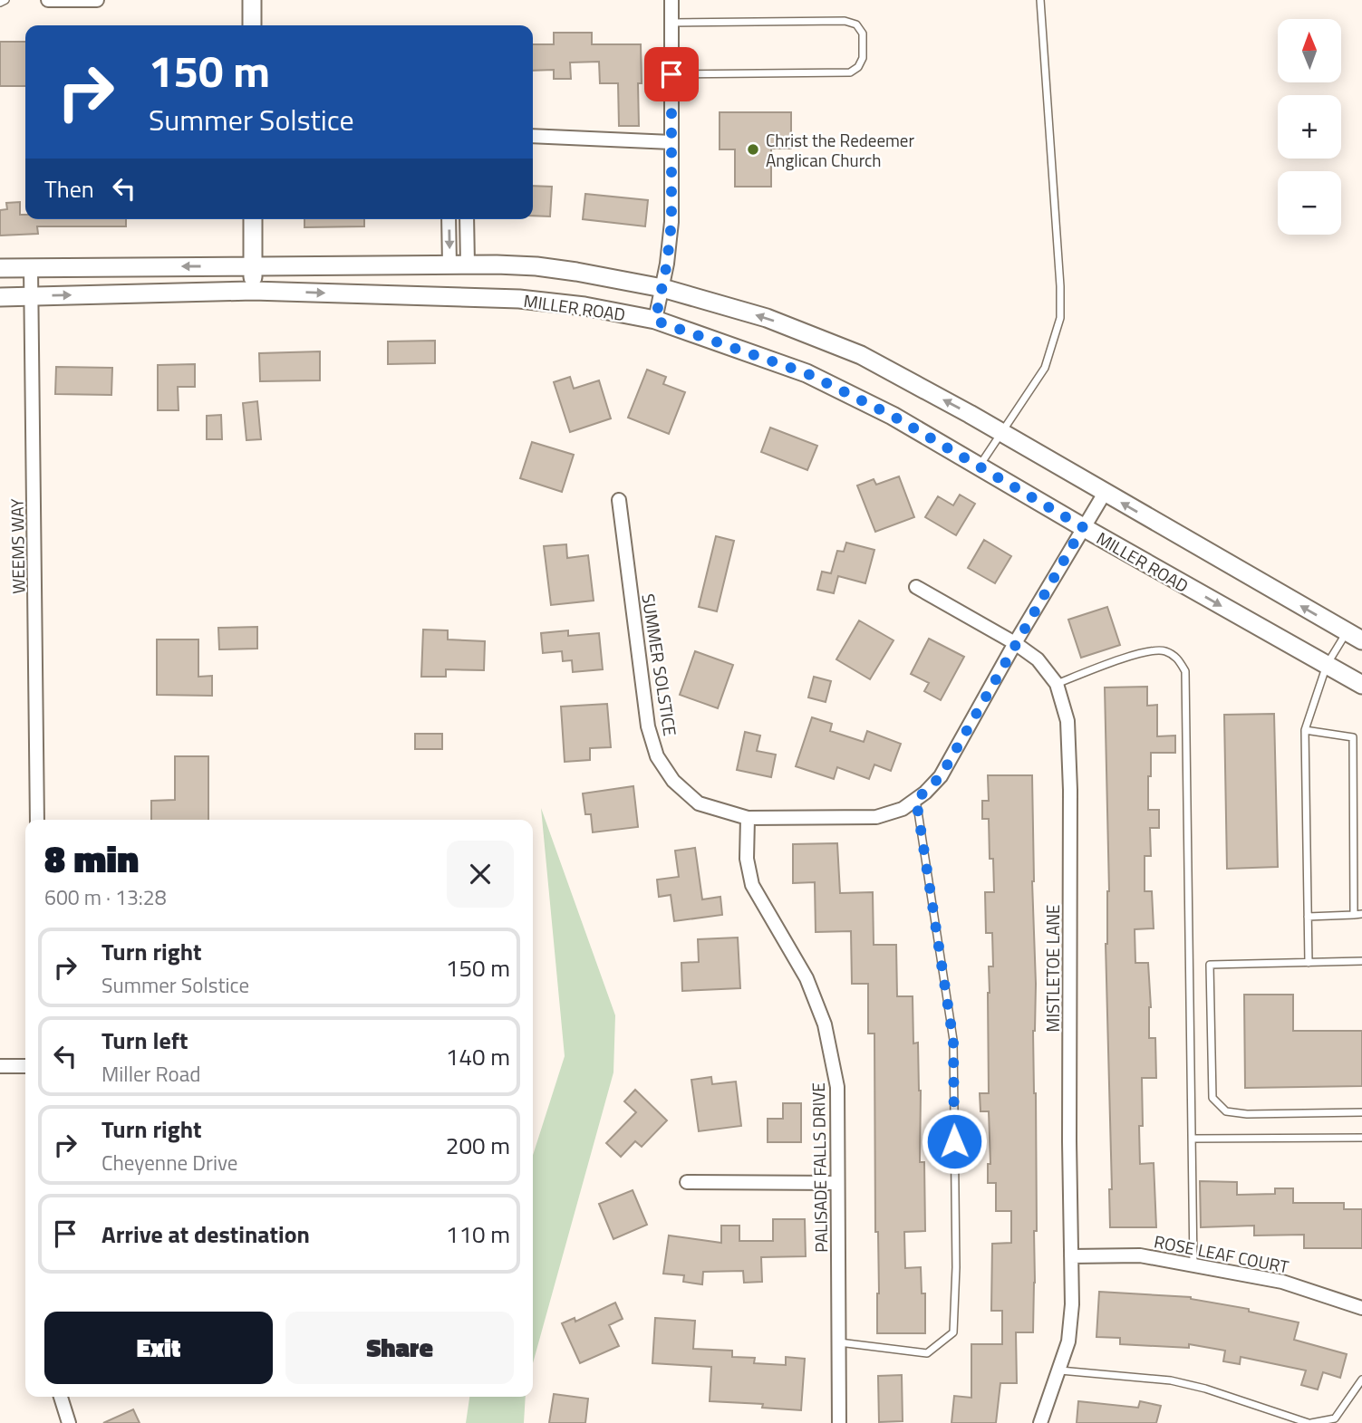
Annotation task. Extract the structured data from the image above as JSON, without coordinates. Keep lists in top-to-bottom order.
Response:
{
  "streets": {
    "main road": ["MILLER ROAD"],
    "street": [
      "WEEMS WAY",
      "SUMMER SOLSTICE",
      "MISTLETOE LANE",
      "PALISADE FALLS DRIVE",
      "ROSE LEAF COURT"
    ]
  },
  "crossings": [
    ["MILLER ROAD", "WEEMS WAY"],
    ["MILLER ROAD", "SUMMER SOLSTICE"],
    ["SUMMER SOLSTICE", "MISTLETOE LANE"],
    ["SUMMER SOLSTICE", "PALISADE FALLS DRIVE"],
    ["MISTLETOE LANE", "ROSE LEAF COURT"]
  ],
  "places": ["Christ the Redeemer Anglican Church"],
  "north": "top",
  "page": {
    "map_buttons": ["+", "−"],
    "turn": ["150 m", "Summer Solstice"],
    "then": "Then",
    "heading": ["8 min", "600 m · 13:28"],
    "list": [
      {
        "name": "Turn right",
        "note": "Summer Solstice",
        "value": "150 m"
      },
      {
        "name": "Turn left",
        "note": "Miller Road",
        "value": "140 m"
      },
      {
        "name": "Turn right",
        "note": "Cheyenne Drive",
        "value": "200 m"
      },
      {
        "name": "Arrive at destination",
        "value": "110 m"
      }
    ],
    "buttons": ["Exit", "Share"]
  }
}
